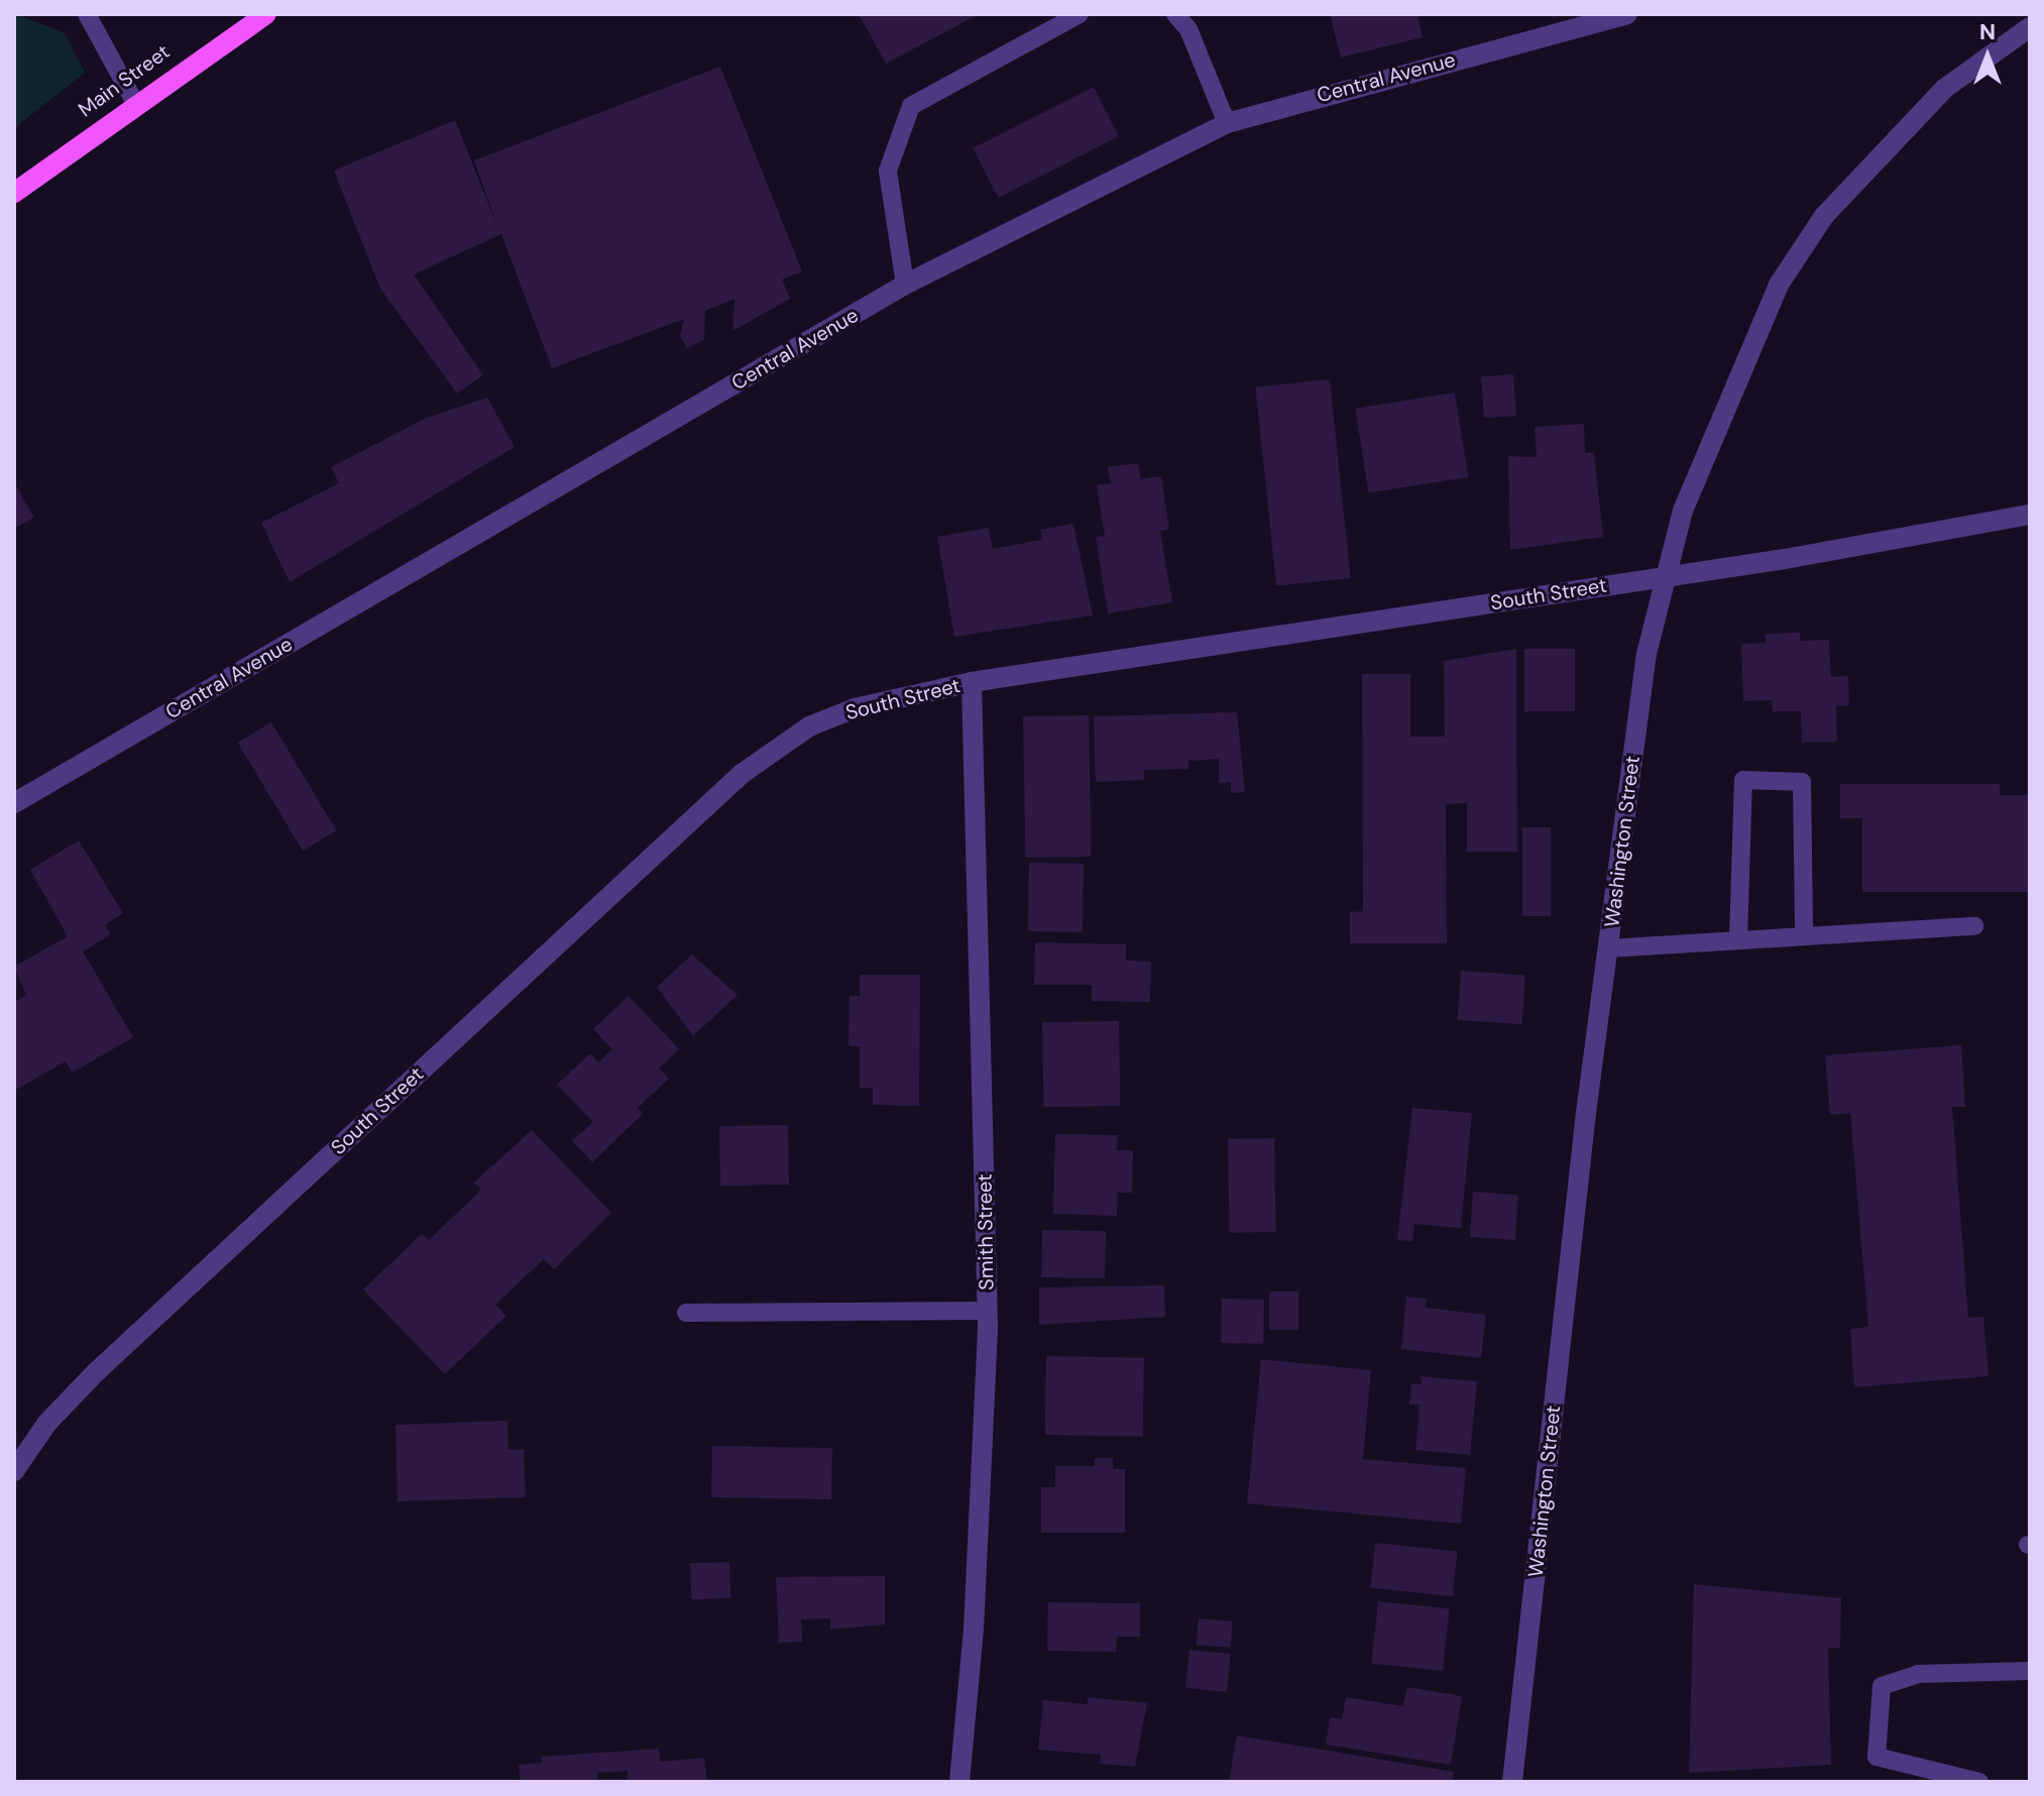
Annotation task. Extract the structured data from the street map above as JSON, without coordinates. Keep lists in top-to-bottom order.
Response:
{
  "streets": {
    "main road": ["Main Street"],
    "street": [
      "Central Avenue",
      "South Street",
      "Washington Street",
      "Smith Street"
    ]
  },
  "crossings": [
    ["South Street", "Washington Street"],
    ["South Street", "Smith Street"]
  ],
  "north": "top"
}
